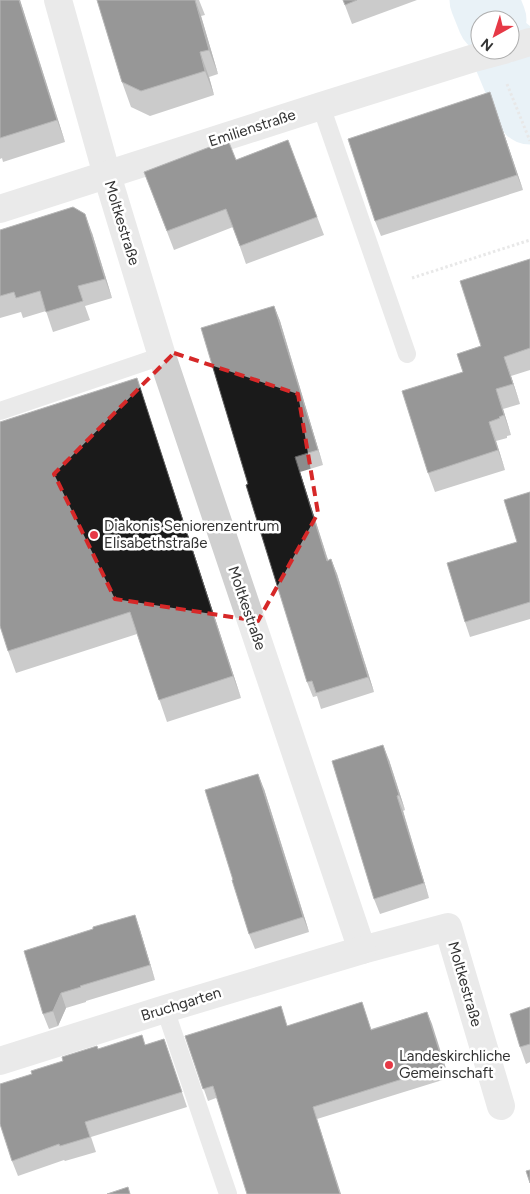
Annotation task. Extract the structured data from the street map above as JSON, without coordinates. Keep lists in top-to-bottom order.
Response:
{
  "streets": {
    "street": ["Emilienstraße", "Moltkestraße", "Bruchgarten"]
  },
  "crossings": [
    ["Emilienstraße", "Moltkestraße"],
    ["Moltkestraße", "Bruchgarten"]
  ],
  "places": ["Diakonis Seniorenzentrum Elisabethstraße", "Landeskirchliche Gemeinschaft"],
  "north": "bottom left"
}
